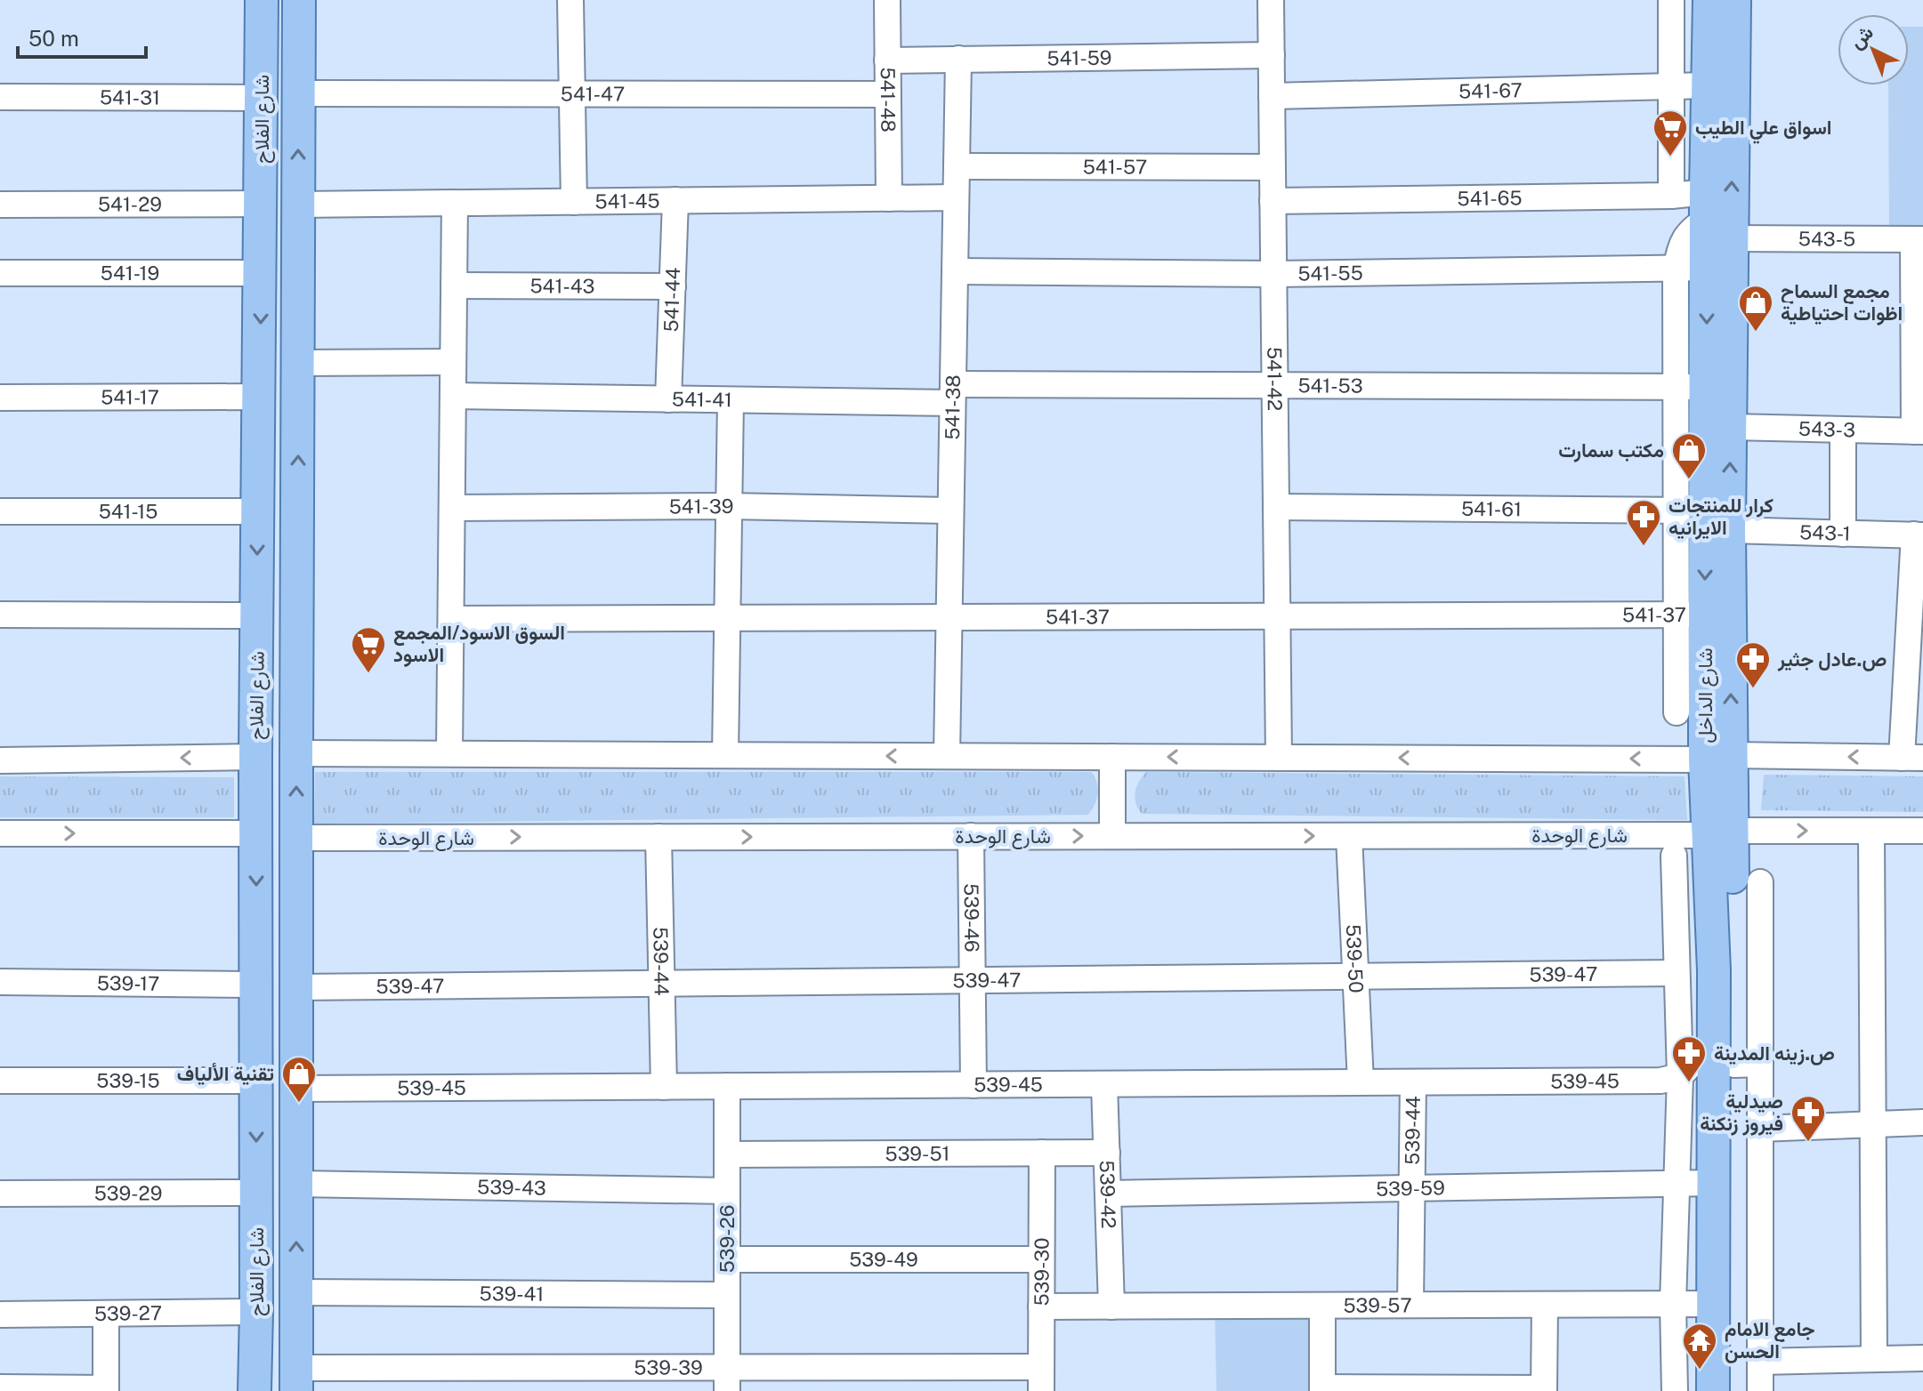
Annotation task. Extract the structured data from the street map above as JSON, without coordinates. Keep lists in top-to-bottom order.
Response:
{
  "streets": {
    "main road": ["شارع الفلاح", "شارع الداخل"],
    "street": [
      "541-59",
      "541-67",
      "541-47",
      "541-31",
      "541-48",
      "541-57",
      "541-65",
      "541-45",
      "541-29",
      "543-5",
      "541-19",
      "541-55",
      "541-43",
      "541-44",
      "541-42",
      "541-53",
      "541-17",
      "541-41",
      "541-38",
      "543-3",
      "541-39",
      "541-61",
      "541-15",
      "543-1",
      "541-37",
      "شارع الوحدة",
      "539-46",
      "539-50",
      "539-44",
      "539-47",
      "539-17",
      "539-15",
      "539-45",
      "539-51",
      "539-43",
      "539-59",
      "539-29",
      "539-42",
      "539-26",
      "539-49",
      "539-30",
      "539-41",
      "539-57",
      "539-27",
      "539-39"
    ]
  },
  "crossings": [
    ["541-59", "541-48"],
    ["541-59", "541-42"],
    ["541-59", "541-38"],
    ["541-67", "541-42"],
    ["541-67", "شارع الداخل"],
    ["541-47", "541-48"],
    ["541-47", "شارع الفلاح"],
    ["541-31", "شارع الفلاح"],
    ["541-48", "541-45"],
    ["شارع الفلاح", "541-45"],
    ["شارع الفلاح", "541-29"],
    ["شارع الفلاح", "541-19"],
    ["شارع الفلاح", "541-17"],
    ["شارع الفلاح", "541-15"],
    ["شارع الفلاح", "شارع الوحدة"],
    ["شارع الفلاح", "539-47"],
    ["شارع الفلاح", "539-17"],
    ["شارع الفلاح", "539-15"],
    ["شارع الفلاح", "539-45"],
    ["شارع الفلاح", "539-43"],
    ["شارع الفلاح", "539-29"],
    ["شارع الفلاح", "539-41"],
    ["شارع الفلاح", "539-27"],
    ["شارع الفلاح", "539-39"],
    ["541-57", "541-42"],
    ["541-57", "541-38"],
    ["541-65", "543-5"],
    ["541-65", "541-42"],
    ["541-65", "شارع الداخل"],
    ["541-45", "541-44"],
    ["541-45", "541-38"],
    ["543-5", "شارع الداخل"],
    ["541-55", "541-42"],
    ["541-55", "541-38"],
    ["541-55", "شارع الداخل"],
    ["541-43", "541-44"],
    ["541-44", "541-41"],
    ["541-42", "541-53"],
    ["541-42", "541-61"],
    ["541-42", "541-37"],
    ["541-53", "541-41"],
    ["541-53", "541-38"],
    ["541-53", "شارع الداخل"],
    ["541-41", "541-38"],
    ["541-38", "541-39"],
    ["541-38", "541-37"],
    ["543-3", "شارع الداخل"],
    ["541-61", "543-1"],
    ["541-61", "شارع الداخل"],
    ["543-1", "شارع الداخل"],
    ["541-37", "شارع الداخل"],
    ["شارع الداخل", "شارع الوحدة"],
    ["شارع الداخل", "539-45"],
    ["شارع الداخل", "539-59"],
    ["شارع الداخل", "539-57"],
    ["شارع الوحدة", "539-46"],
    ["شارع الوحدة", "539-50"],
    ["شارع الوحدة", "539-44"],
    ["539-46", "539-47"],
    ["539-46", "539-45"],
    ["539-50", "539-47"],
    ["539-50", "539-45"],
    ["539-44", "539-47"],
    ["539-44", "539-45"],
    ["539-44", "539-59"],
    ["539-44", "539-57"],
    ["539-45", "539-42"],
    ["539-45", "539-26"],
    ["539-51", "539-42"],
    ["539-51", "539-26"],
    ["539-51", "539-30"],
    ["539-43", "539-26"],
    ["539-59", "539-42"],
    ["539-42", "539-57"],
    ["539-26", "539-49"],
    ["539-26", "539-41"],
    ["539-26", "539-39"],
    ["539-49", "539-30"],
    ["539-30", "539-57"],
    ["539-30", "539-39"]
  ],
  "places": {
    "supermarket": ["اسواق علي الطيب", "السوق الاسود/المجمع الاسود"],
    "shop": ["مجمع السماح اظوات احتياطية", "مكتب سمارت", "تقنية الألياف"],
    "pharmacy": [
      "كرار للمنتجات الايرانيه",
      "ص.عادل جثير",
      "ص.زينه المدينة",
      "صيدلية فيروز زنكنة"
    ],
    "temple": ["جامع الامام الحسن"]
  },
  "scale_bar": "50 m",
  "north": "top left"
}
